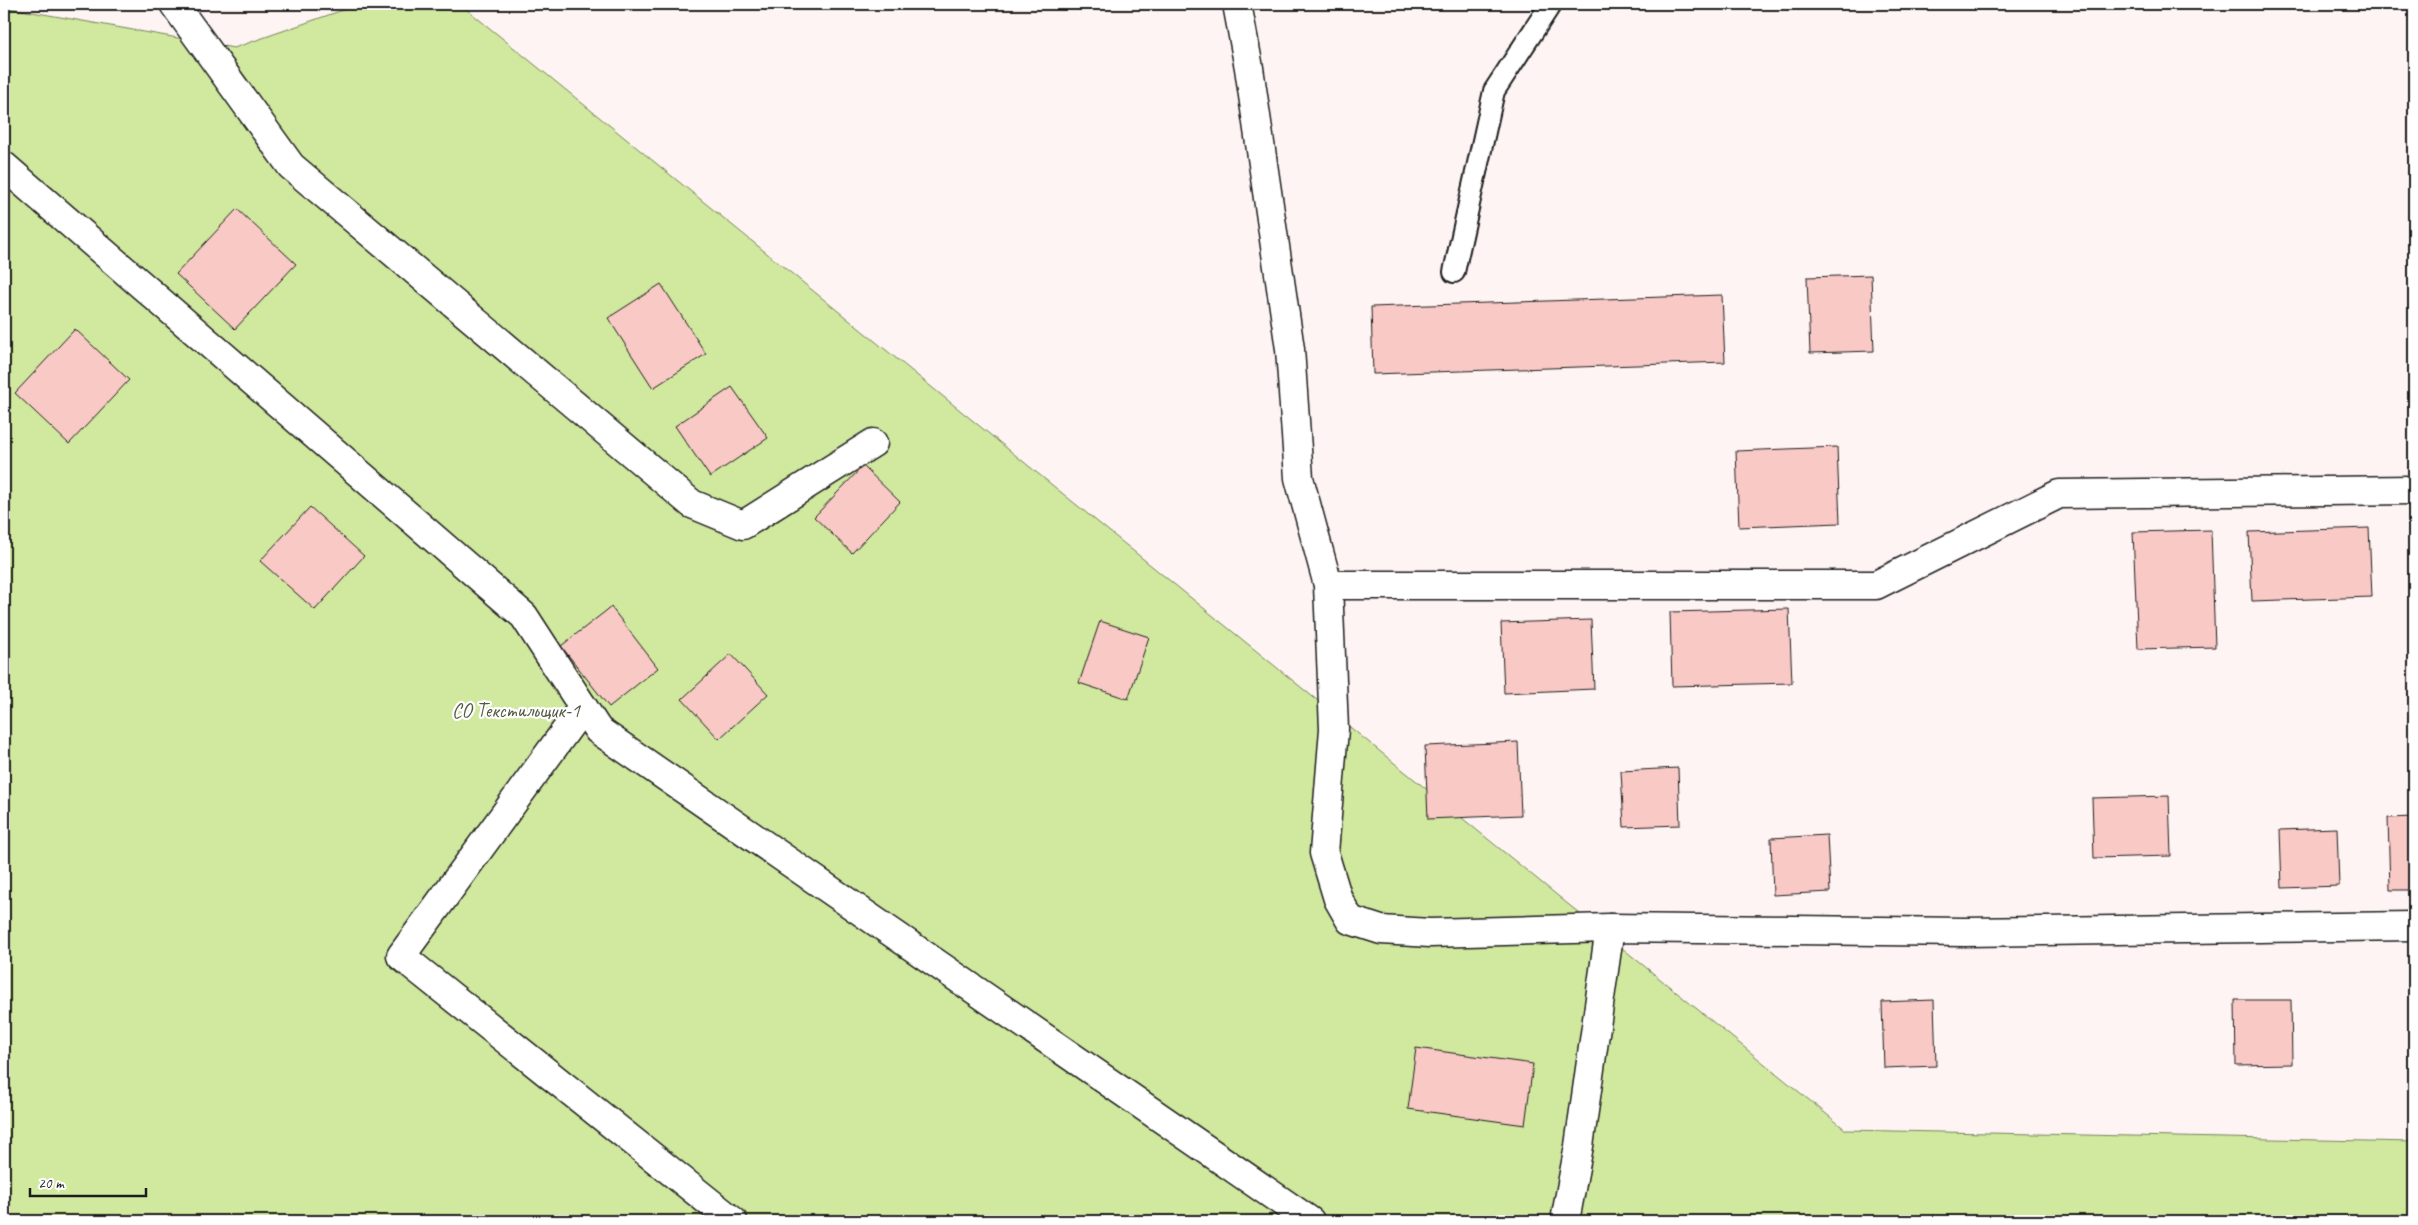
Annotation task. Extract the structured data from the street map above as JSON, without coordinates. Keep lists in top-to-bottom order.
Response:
{
  "parks": ["СО Текстильщик-1"],
  "scale_bar": "20 m"
}
